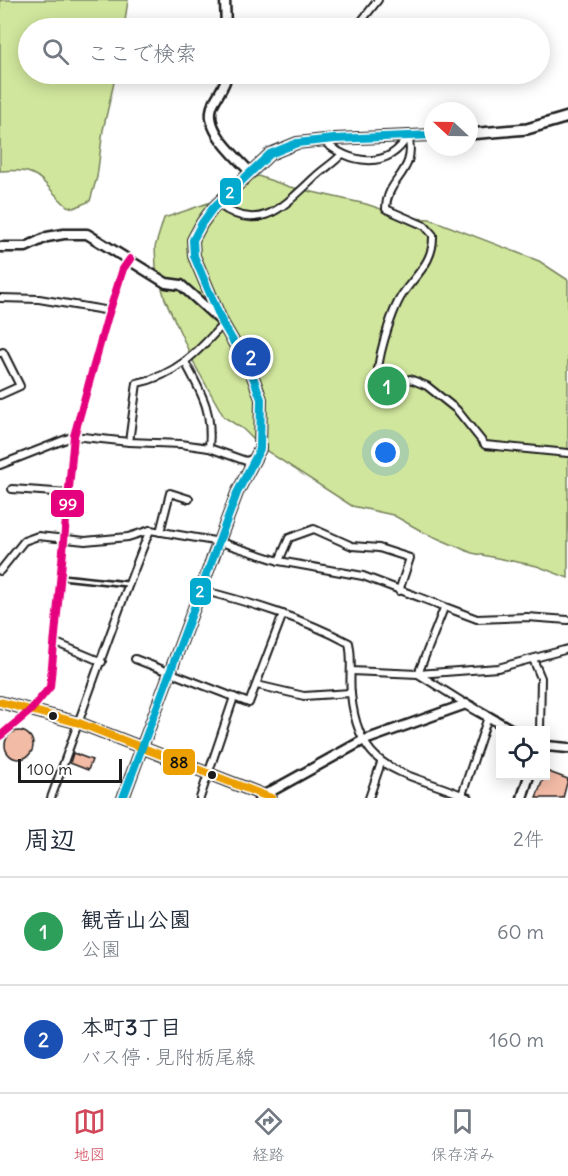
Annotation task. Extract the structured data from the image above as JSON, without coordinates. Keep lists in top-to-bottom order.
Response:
{
  "lines": ["transit line 2", "transit line 99", "transit line 88"],
  "scale_bar": "100 m",
  "north": "left",
  "page": {
    "search": "ここで検索",
    "pins": ["2", "1"],
    "scale": "100 m",
    "heading": ["周辺", "2件"],
    "list": [
      {
        "mark": "1",
        "name": "観音山公園",
        "note": "公園",
        "value": "60 m"
      },
      {
        "mark": "2",
        "name": "本町3丁目",
        "note": "バス停 · 見附栃尾線",
        "value": "160 m"
      }
    ],
    "nav": ["地図", "経路", "保存済み"]
  }
}
